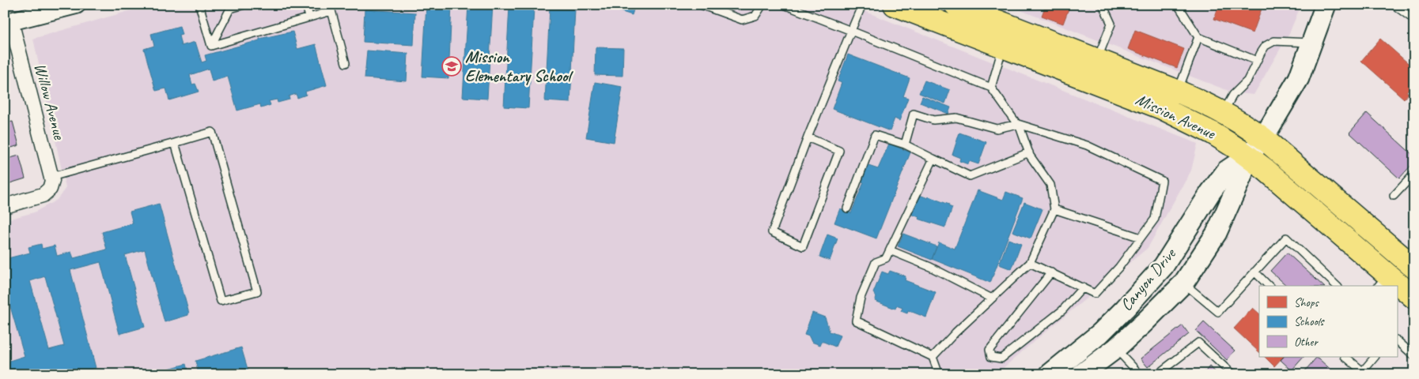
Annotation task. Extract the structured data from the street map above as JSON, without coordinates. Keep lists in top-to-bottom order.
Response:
{
  "streets": {
    "main road": ["Mission Avenue", "Canyon Drive"],
    "street": ["Willow Avenue"]
  },
  "crossings": [
    ["Mission Avenue", "Canyon Drive"]
  ],
  "places": {
    "school or university": ["Mission Elementary School"]
  },
  "legend": ["Shops", "Schools", "Other"]
}
